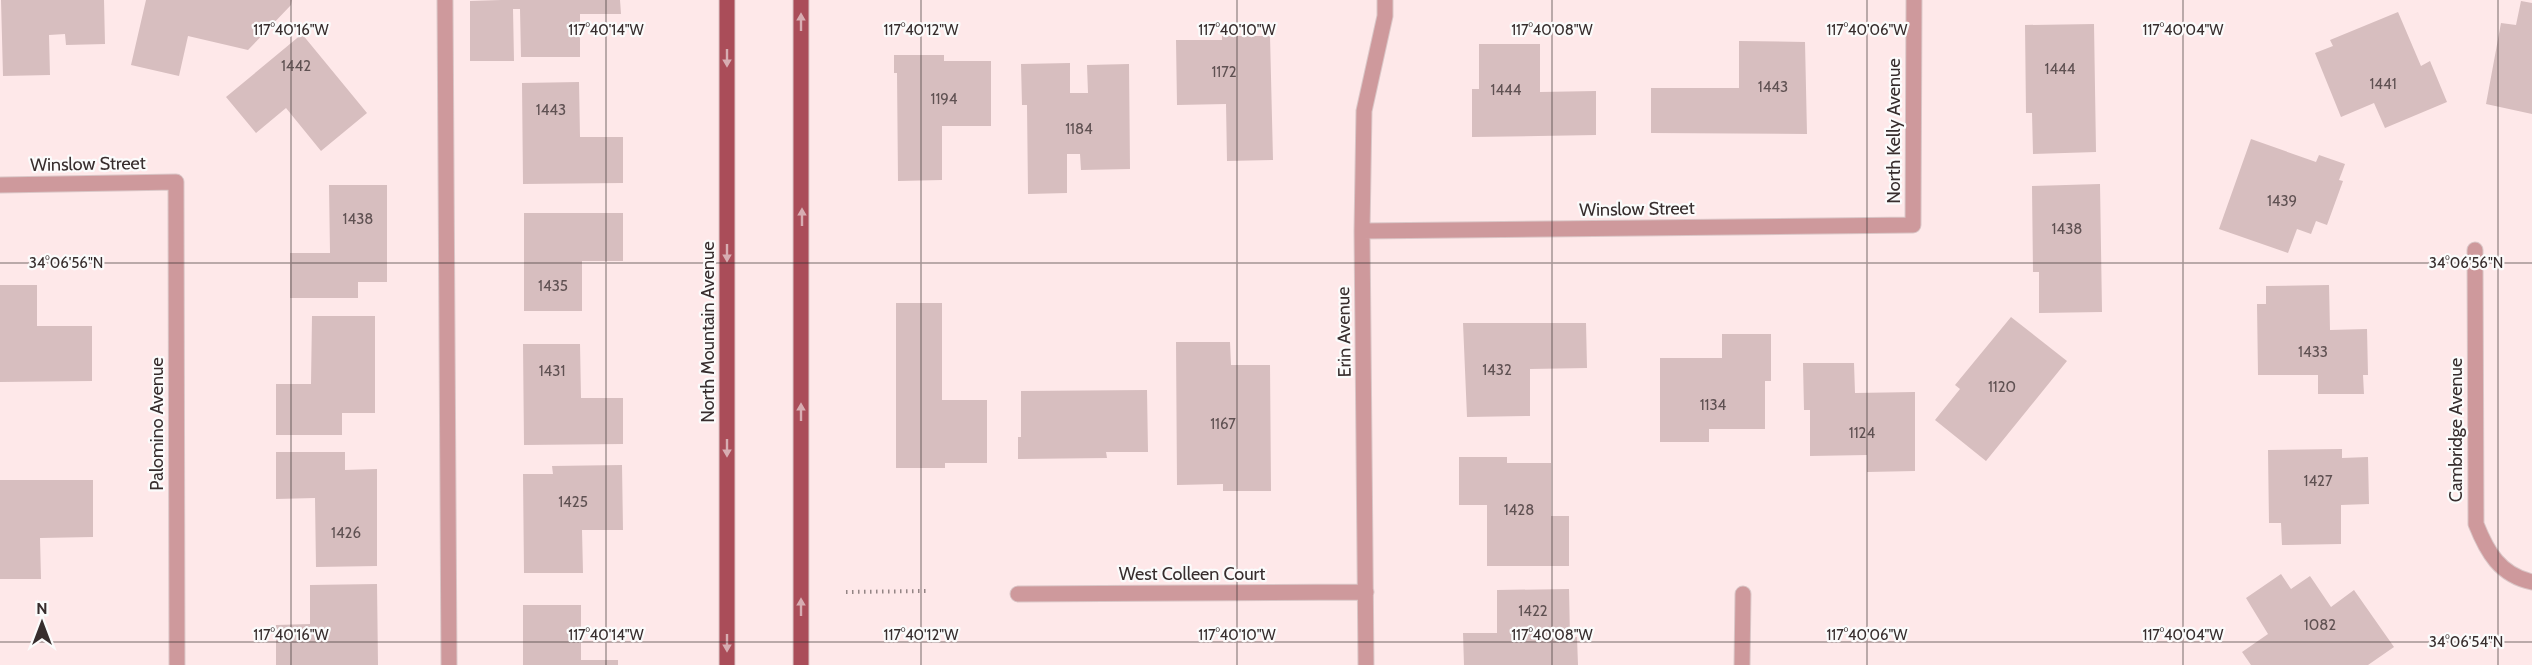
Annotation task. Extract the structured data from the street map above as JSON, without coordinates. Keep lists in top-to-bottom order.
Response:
{
  "streets": {
    "main road": ["North Mountain Avenue"],
    "street": [
      "North Kelly Avenue",
      "Winslow Street",
      "Erin Avenue",
      "Palomino Avenue",
      "Cambridge Avenue",
      "West Colleen Court"
    ]
  },
  "crossings": [
    ["North Kelly Avenue", "Winslow Street"],
    ["Winslow Street", "Erin Avenue"],
    ["Winslow Street", "Palomino Avenue"],
    ["Erin Avenue", "West Colleen Court"]
  ],
  "house_numbers": [
    "1442",
    "1444",
    "1172",
    "1441",
    "1443",
    "1444",
    "1194",
    "1443",
    "1184",
    "1439",
    "1438",
    "1438",
    "1435",
    "1433",
    "1432",
    "1431",
    "1120",
    "1134",
    "1167",
    "1124",
    "1427",
    "1425",
    "1428",
    "1426",
    "1422",
    "1082"
  ],
  "north": "top",
  "coordinates": [
    "117°40'16\"W",
    "117°40'14\"W",
    "117°40'12\"W",
    "117°40'10\"W",
    "117°40'08\"W",
    "117°40'06\"W",
    "117°40'04\"W",
    "34°06'56\"N",
    "34°06'54\"N"
  ]
}
